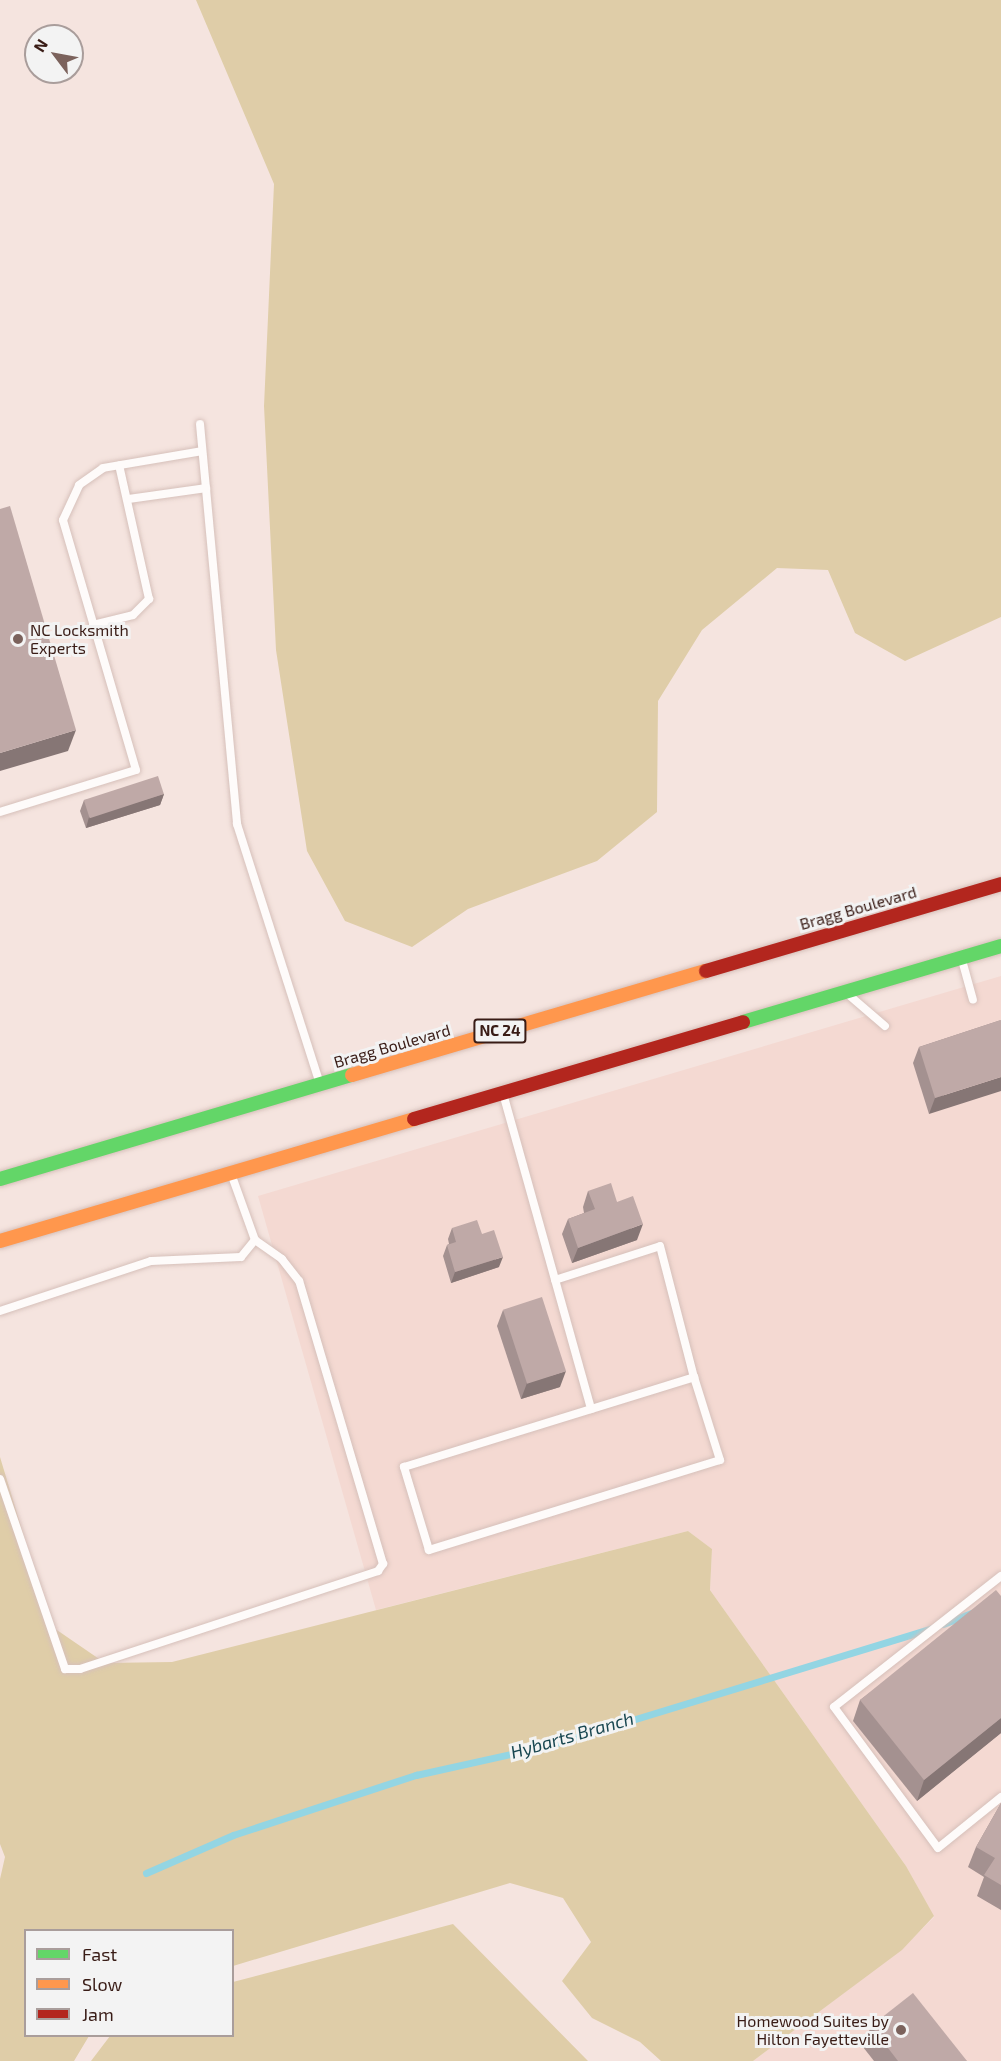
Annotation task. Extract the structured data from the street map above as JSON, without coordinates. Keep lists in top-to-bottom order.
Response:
{
  "streets": {
    "main road": ["Bragg Boulevard", "NC 24"]
  },
  "water": ["Hybarts Branch"],
  "places": ["NC Locksmith Experts", "Homewood Suites by Hilton Fayetteville"],
  "legend": ["Fast", "Slow", "Jam"],
  "north": "top left"
}
